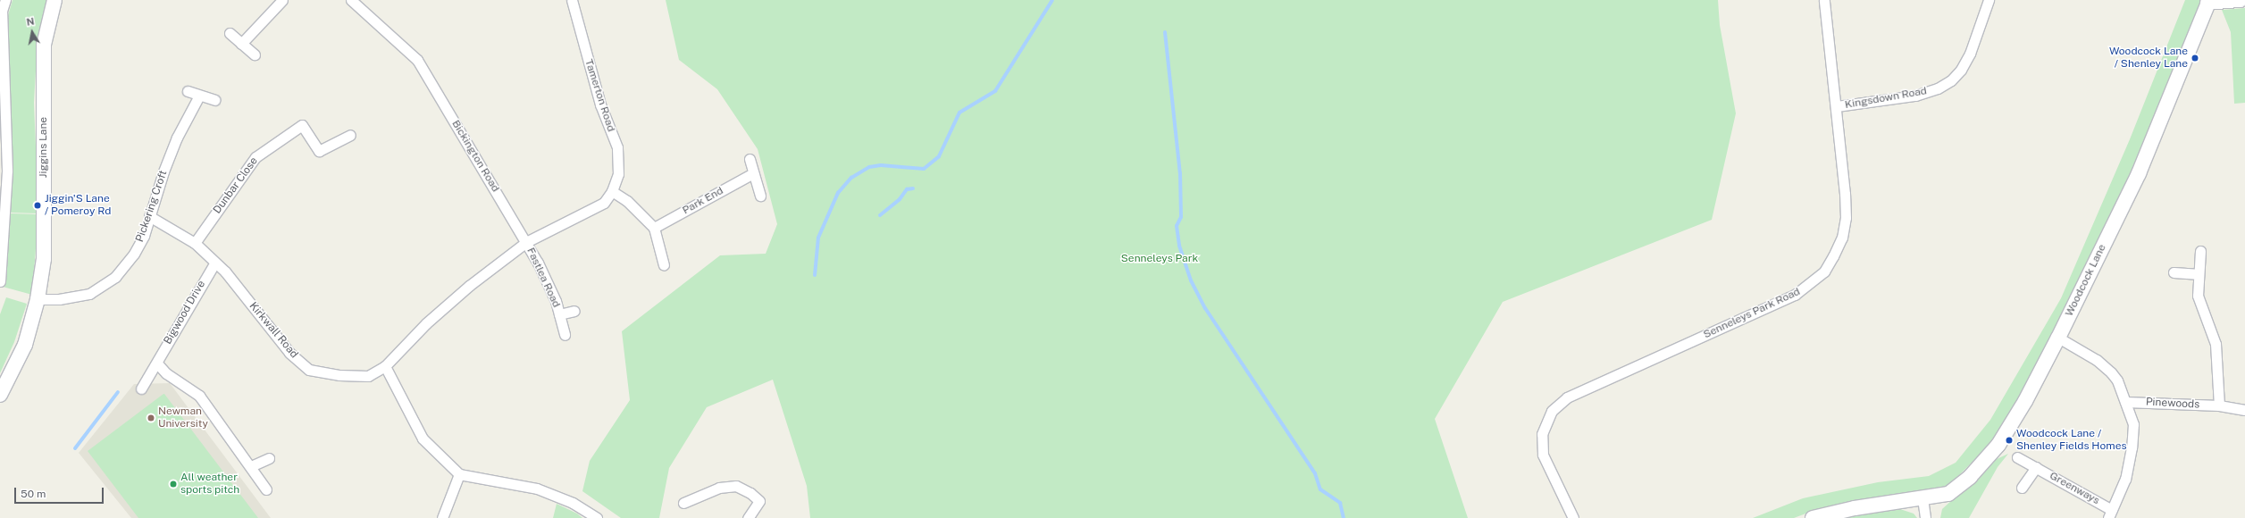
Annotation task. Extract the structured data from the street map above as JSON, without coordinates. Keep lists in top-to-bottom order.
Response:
{
  "streets": {
    "street": [
      "Tamerton Road",
      "Kingsdown Road",
      "Jiggins Lane",
      "Bickington Road",
      "Dunbar Close",
      "Park End",
      "Pickering Croft",
      "Fastlea Road",
      "Woodcock Lane",
      "Bigwood Drive",
      "Senneleys Park Road",
      "Kirkwall Road",
      "Pinewoods",
      "Greenways"
    ]
  },
  "crossings": [
    ["Kingsdown Road", "Senneleys Park Road"],
    ["Jiggins Lane", "Pickering Croft"],
    ["Bickington Road", "Fastlea Road"],
    ["Bickington Road", "Kirkwall Road"],
    ["Dunbar Close", "Kirkwall Road"],
    ["Pickering Croft", "Kirkwall Road"],
    ["Fastlea Road", "Kirkwall Road"],
    ["Bigwood Drive", "Kirkwall Road"]
  ],
  "parks": ["Senneleys Park"],
  "places": [
    "Woodcock Lane / Shenley Lane",
    "Jiggin'S Lane / Pomeroy Rd",
    "Newman University",
    "Woodcock Lane / Shenley Fields Homes",
    "All weather sports pitch"
  ],
  "scale_bar": "50 m",
  "north": "top"
}
